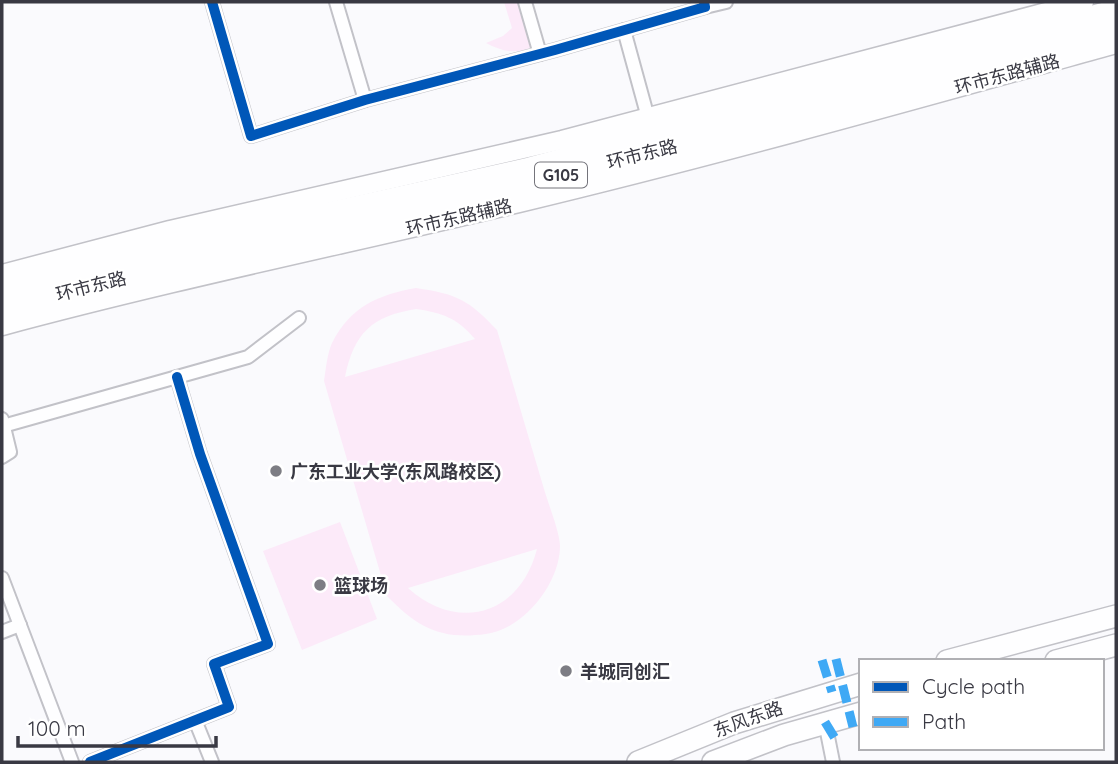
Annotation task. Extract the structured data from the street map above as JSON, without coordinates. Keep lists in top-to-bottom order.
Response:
{
  "streets": {
    "highway": ["环市东路", "G105", "东风东路"],
    "main road": ["环市东路辅路"]
  },
  "places": ["广东工业大学(东风路校区)", "篮球场", "羊城同创汇"],
  "legend": ["Cycle path", "Path"],
  "scale_bar": "100 m"
}
